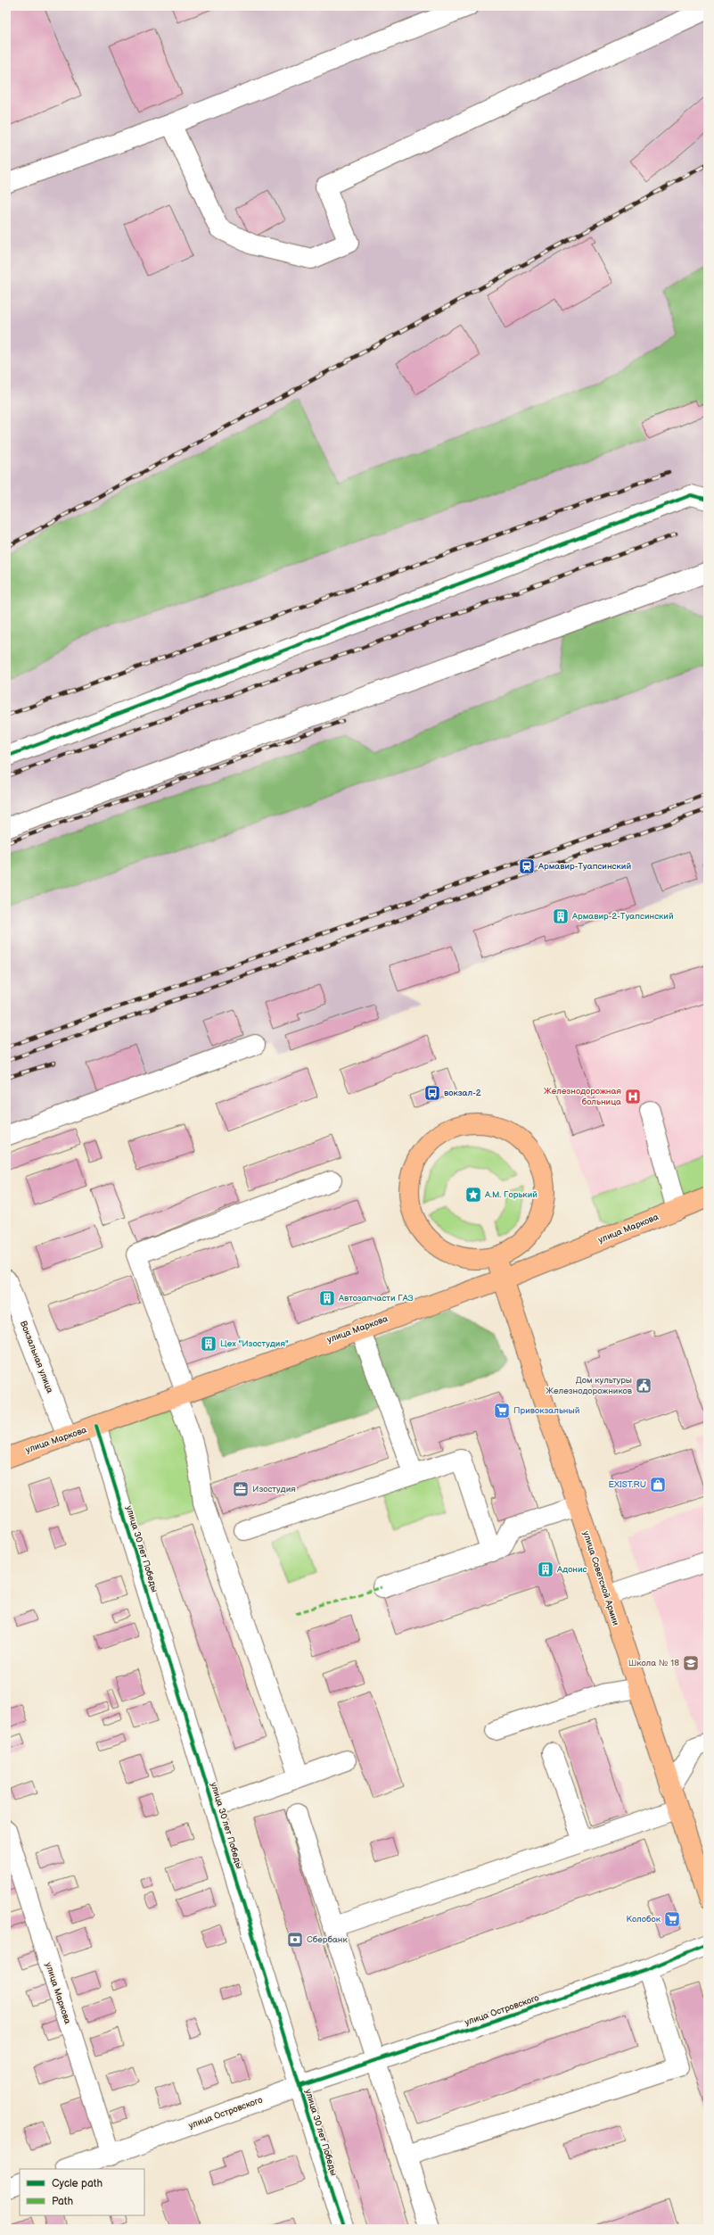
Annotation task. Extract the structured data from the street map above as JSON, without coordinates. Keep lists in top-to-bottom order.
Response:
{
  "streets": {
    "main road": ["улица Маркова", "улица Советской Армии"],
    "street": ["Вокзальная улица", "улица 30 лет Победы", "улица Островского"]
  },
  "crossings": [
    ["улица Маркова", "Вокзальная улица"],
    ["улица Маркова", "улица 30 лет Победы"],
    ["улица Маркова", "улица Советской Армии"],
    ["улица Маркова", "улица Островского"],
    ["улица 30 лет Победы", "улица Островского"]
  ],
  "places": {
    "station": ["Армавир-Туапсинский"],
    "building": [
      "Армавир-2-Туапсинский",
      "Автозапчасти ГАЗ",
      "Цех \"Изостудия\"",
      "Адонис"
    ],
    "bus stop": ["вокзал-2"],
    "hospital": ["Железнодорожная больница"],
    "place": ["А.М. Горький"],
    "public building": ["Дом культуры Железнодорожников"],
    "supermarket": ["Привокзальный", "Колобок"],
    "shop": ["EXIST.RU"],
    "office": ["Изостудия"],
    "school or university": ["Школа № 18"],
    "bank": ["Сбербанк"]
  },
  "legend": ["Cycle path", "Path"]
}
